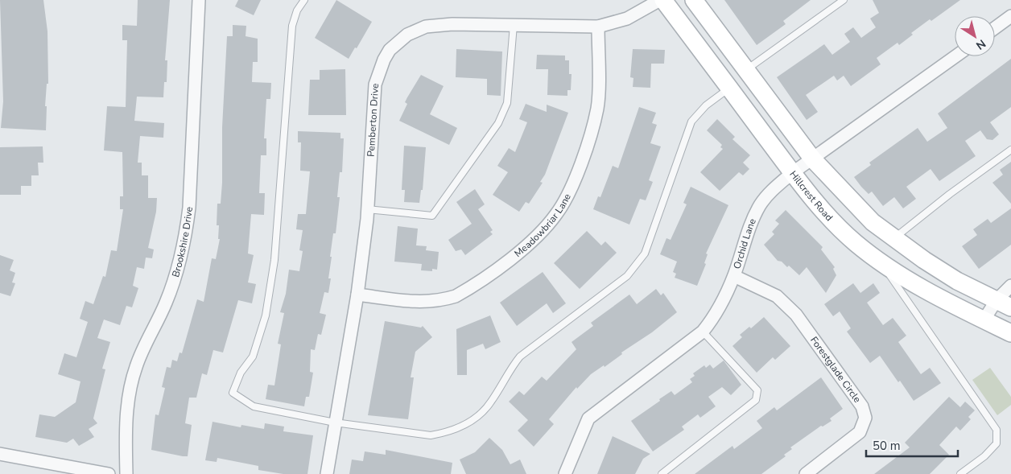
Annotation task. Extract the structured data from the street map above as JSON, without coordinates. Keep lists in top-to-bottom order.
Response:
{
  "streets": {
    "main road": ["Hillcrest Road"],
    "street": [
      "Pemberton Drive",
      "Meadowbriar Lane",
      "Brookshire Drive",
      "Orchid Lane",
      "Forestglade Circle"
    ]
  },
  "crossings": [
    ["Pemberton Drive", "Meadowbriar Lane"],
    ["Hillcrest Road", "Orchid Lane"],
    ["Orchid Lane", "Forestglade Circle"]
  ],
  "scale_bar": "50 m",
  "north": "bottom right"
}
